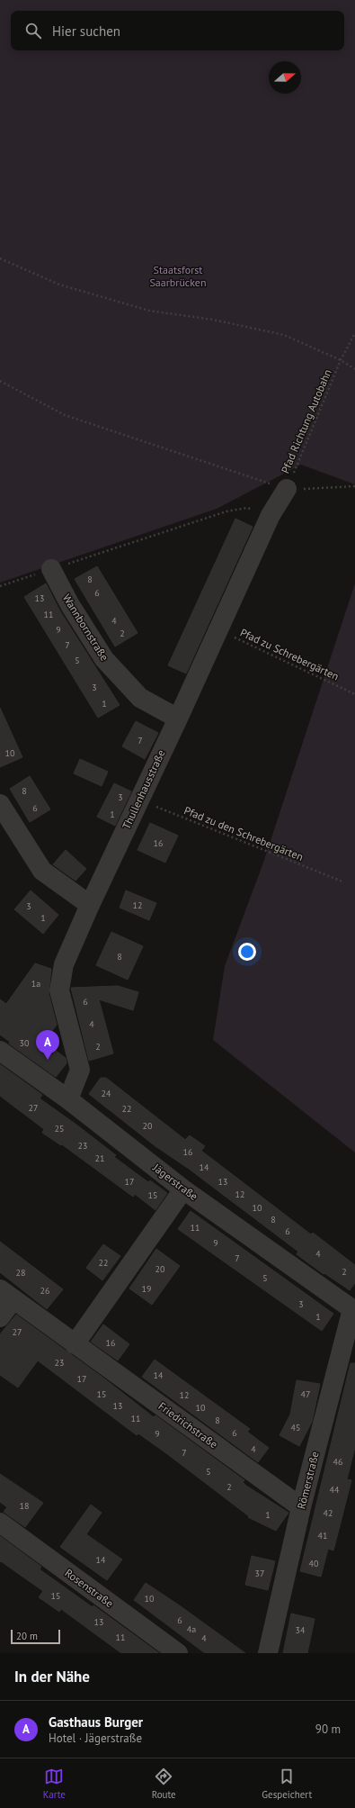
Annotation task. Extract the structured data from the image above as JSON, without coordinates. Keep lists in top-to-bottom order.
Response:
{
  "streets": {
    "street": [
      "Wannbornstraße",
      "Thullenhausstraße",
      "Jägerstraße",
      "Friedrichstraße",
      "Römerstraße",
      "Rosenstraße"
    ],
    "path": ["Pfad Richtung Autobahn", "Pfad zu Schrebergärten", "Pfad zu den Schrebergärten"]
  },
  "crossings": [
    ["Pfad Richtung Autobahn", "Thullenhausstraße"],
    ["Wannbornstraße", "Thullenhausstraße"],
    ["Pfad zu Schrebergärten", "Thullenhausstraße"],
    ["Thullenhausstraße", "Pfad zu den Schrebergärten"],
    ["Thullenhausstraße", "Jägerstraße"],
    ["Jägerstraße", "Römerstraße"],
    ["Friedrichstraße", "Römerstraße"]
  ],
  "parks": ["Staatsforst Saarbrücken"],
  "house_numbers": [
    "8",
    "6",
    "13",
    "11",
    "4",
    "9",
    "2",
    "7",
    "5",
    "3",
    "1",
    "7",
    "10",
    "8",
    "3",
    "6",
    "1",
    "16",
    "12",
    "3",
    "1",
    "8",
    "1a",
    "6",
    "4",
    "30",
    "2",
    "24",
    "27",
    "22",
    "20",
    "25",
    "23",
    "16",
    "21",
    "14",
    "17",
    "13",
    "12",
    "15",
    "10",
    "8",
    "11",
    "6",
    "9",
    "4",
    "7",
    "22",
    "20",
    "2",
    "28",
    "5",
    "19",
    "26",
    "3",
    "1",
    "27",
    "16",
    "23",
    "14",
    "17",
    "15",
    "47",
    "12",
    "13",
    "10",
    "11",
    "8",
    "45",
    "6",
    "9",
    "4",
    "7",
    "46",
    "5",
    "2",
    "44",
    "18",
    "42",
    "1",
    "41",
    "14",
    "40",
    "37",
    "15",
    "10",
    "6",
    "13",
    "4a",
    "34",
    "11",
    "4"
  ],
  "scale_bar": "20 m",
  "north": "right",
  "page": {
    "search": "Hier suchen",
    "pins": "A",
    "scale": "20 m",
    "heading": "In der Nähe",
    "list": [
      {
        "mark": "A",
        "name": "Gasthaus Burger",
        "note": "Hotel · Jägerstraße",
        "value": "90 m"
      }
    ],
    "nav": ["Karte", "Route", "Gespeichert"]
  }
}
